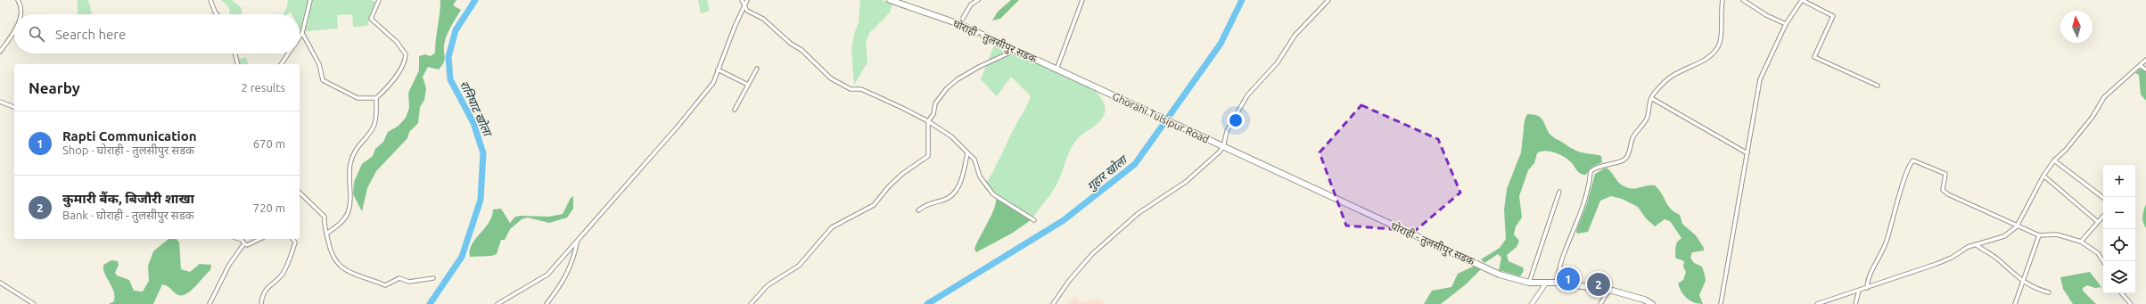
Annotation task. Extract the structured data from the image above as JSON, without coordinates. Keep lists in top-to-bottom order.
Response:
{
  "streets": {
    "main road": ["घोराही - तुलसीपुर सडक", "Ghorahi Tulsipur Road"]
  },
  "crossings": [
    ["घोराही - तुलसीपुर सडक", "Ghorahi Tulsipur Road"]
  ],
  "water": ["रानिघाट खोला", "गुहार खोला"],
  "north": "top",
  "page": {
    "search": "Search here",
    "heading": ["Nearby", "2 results"],
    "list": [
      {
        "mark": "1",
        "name": "Rapti Communication",
        "note": "Shop · घोराही - तुलसीपुर सडक",
        "value": "670 m"
      },
      {
        "mark": "2",
        "name": "कुमारी बैंक, बिजौरी शाखा",
        "note": "Bank · घोराही - तुलसीपुर सडक",
        "value": "720 m"
      }
    ],
    "map_buttons": ["+", "−"],
    "pins": ["1", "2"]
  }
}
